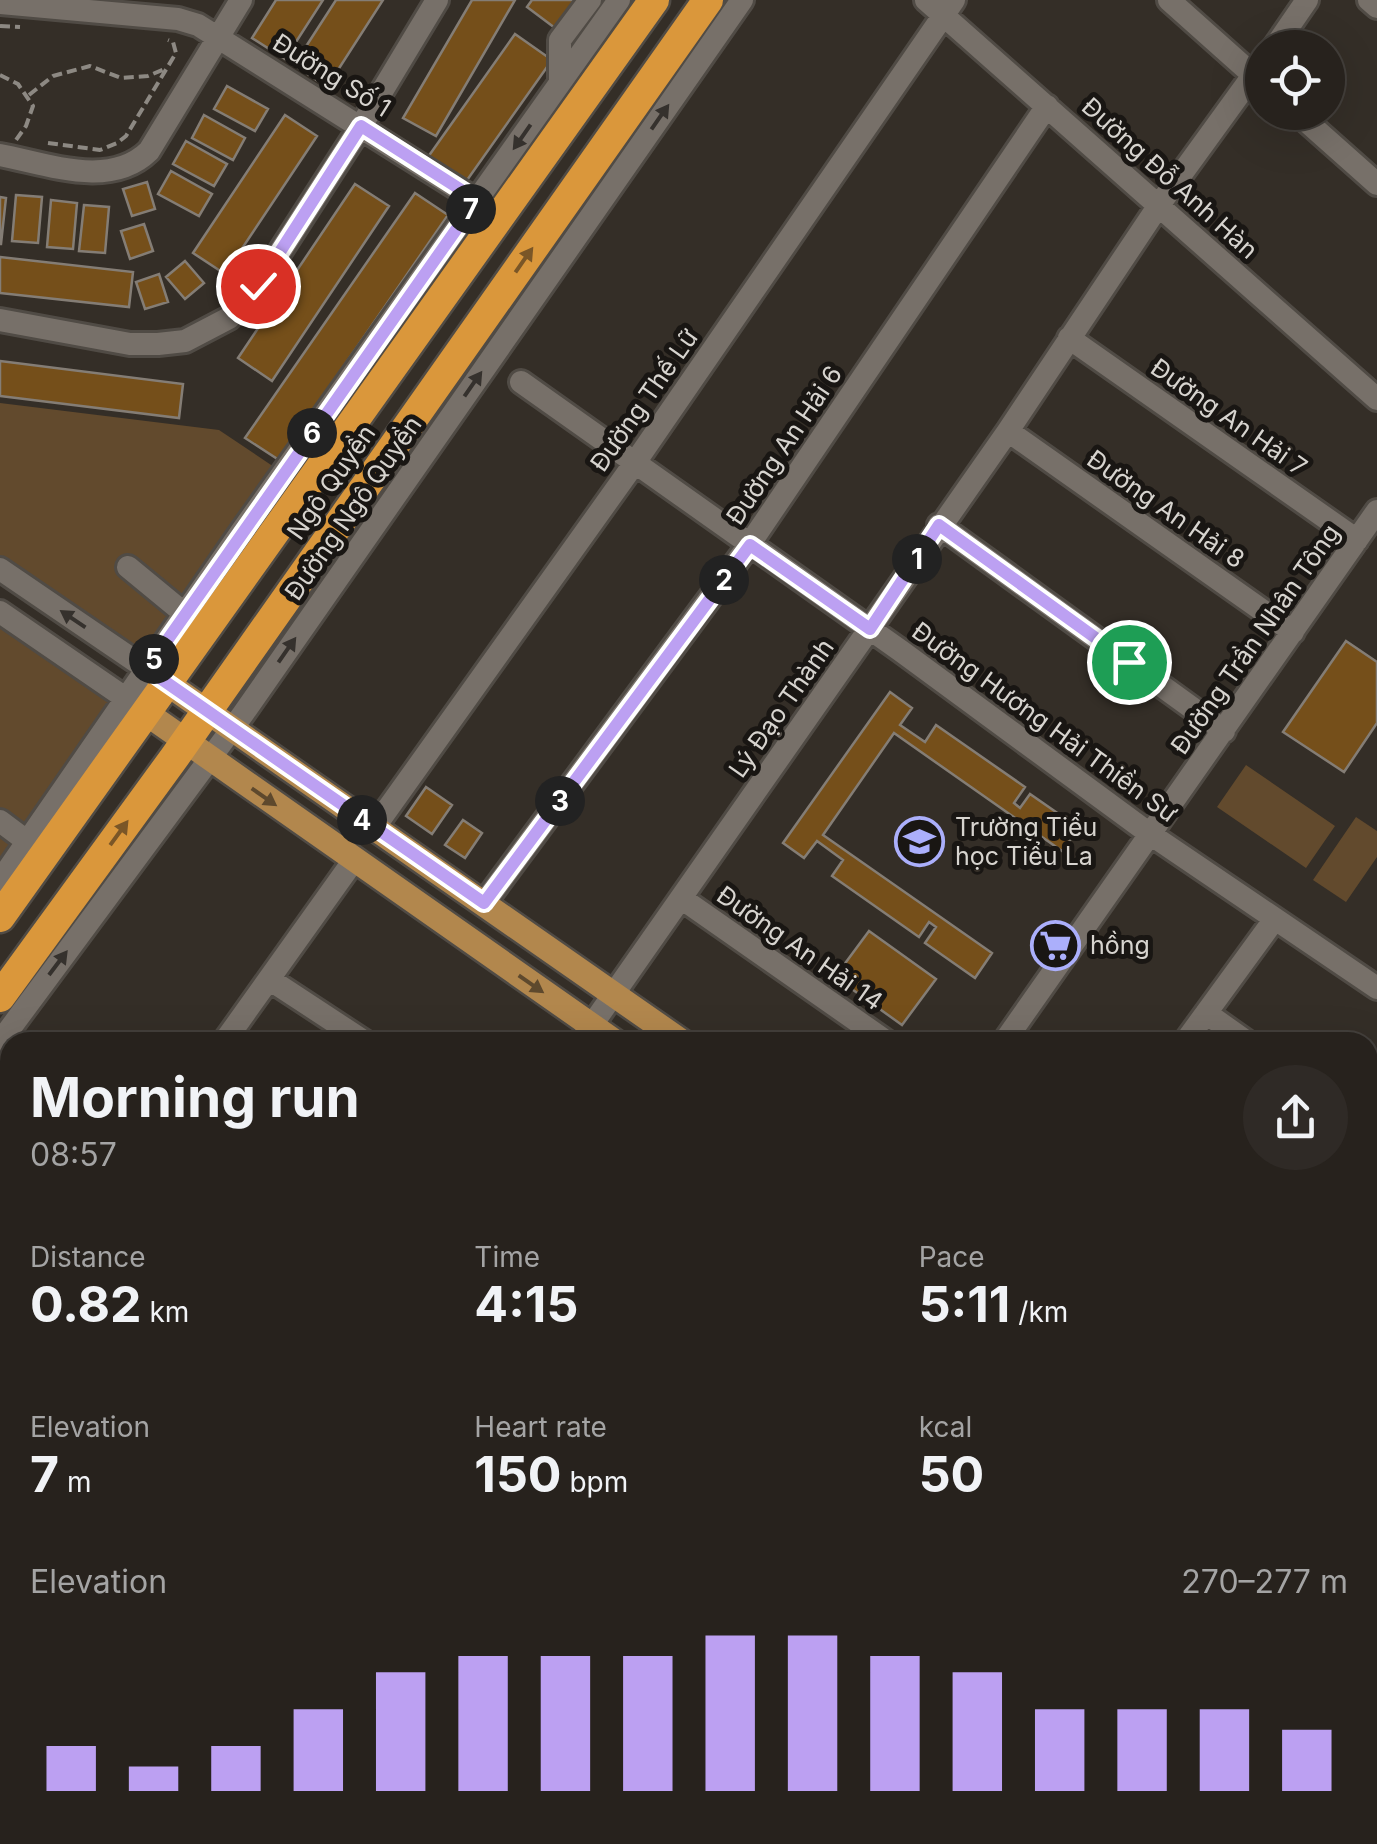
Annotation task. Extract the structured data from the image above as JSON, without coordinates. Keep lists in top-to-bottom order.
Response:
{
  "streets": {
    "highway": ["Ngô Quyền"],
    "street": [
      "Đường Số 1",
      "Đường Đỗ Anh Hàn",
      "Đường Thế Lữ",
      "Đường An Hải 7",
      "Đường An Hải 6",
      "Đường Ngô Quyền",
      "Đường An Hải 8",
      "Đường Trần Nhân Tông",
      "Lý Đạo Thành",
      "Đường Hương Hải Thiền Sư",
      "Đường An Hải 14"
    ]
  },
  "crossings": [
    ["Đường Số 1", "Ngô Quyền"],
    ["Đường Đỗ Anh Hàn", "Đường Thế Lữ"],
    ["Đường Đỗ Anh Hàn", "Đường An Hải 6"],
    ["Đường Đỗ Anh Hàn", "Lý Đạo Thành"],
    ["Đường Thế Lữ", "Đường Hương Hải Thiền Sư"],
    ["Đường An Hải 7", "Đường Trần Nhân Tông"],
    ["Đường An Hải 7", "Lý Đạo Thành"],
    ["Đường An Hải 6", "Đường Hương Hải Thiền Sư"],
    ["Ngô Quyền", "Đường Ngô Quyền"],
    ["Đường An Hải 8", "Đường Trần Nhân Tông"],
    ["Đường An Hải 8", "Lý Đạo Thành"],
    ["Đường Trần Nhân Tông", "Đường Hương Hải Thiền Sư"],
    ["Lý Đạo Thành", "Đường Hương Hải Thiền Sư"],
    ["Lý Đạo Thành", "Đường An Hải 14"]
  ],
  "places": {
    "school or university": ["Trường Tiểu học Tiểu La"],
    "supermarket": ["hồng"]
  },
  "page": {
    "pins": [
      "7",
      "6",
      "1",
      "2",
      "5",
      "3",
      "4"
    ],
    "heading": ["Morning run", "08:57"],
    "stats": [
      ["Distance", "0.82 km"],
      ["Time", "4:15"],
      ["Pace", "5:11 /km"],
      ["Elevation", "7 m"],
      ["Heart rate", "150 bpm"],
      ["kcal", "50"]
    ],
    "chart": ["Elevation", "270–277 m"]
  }
}
